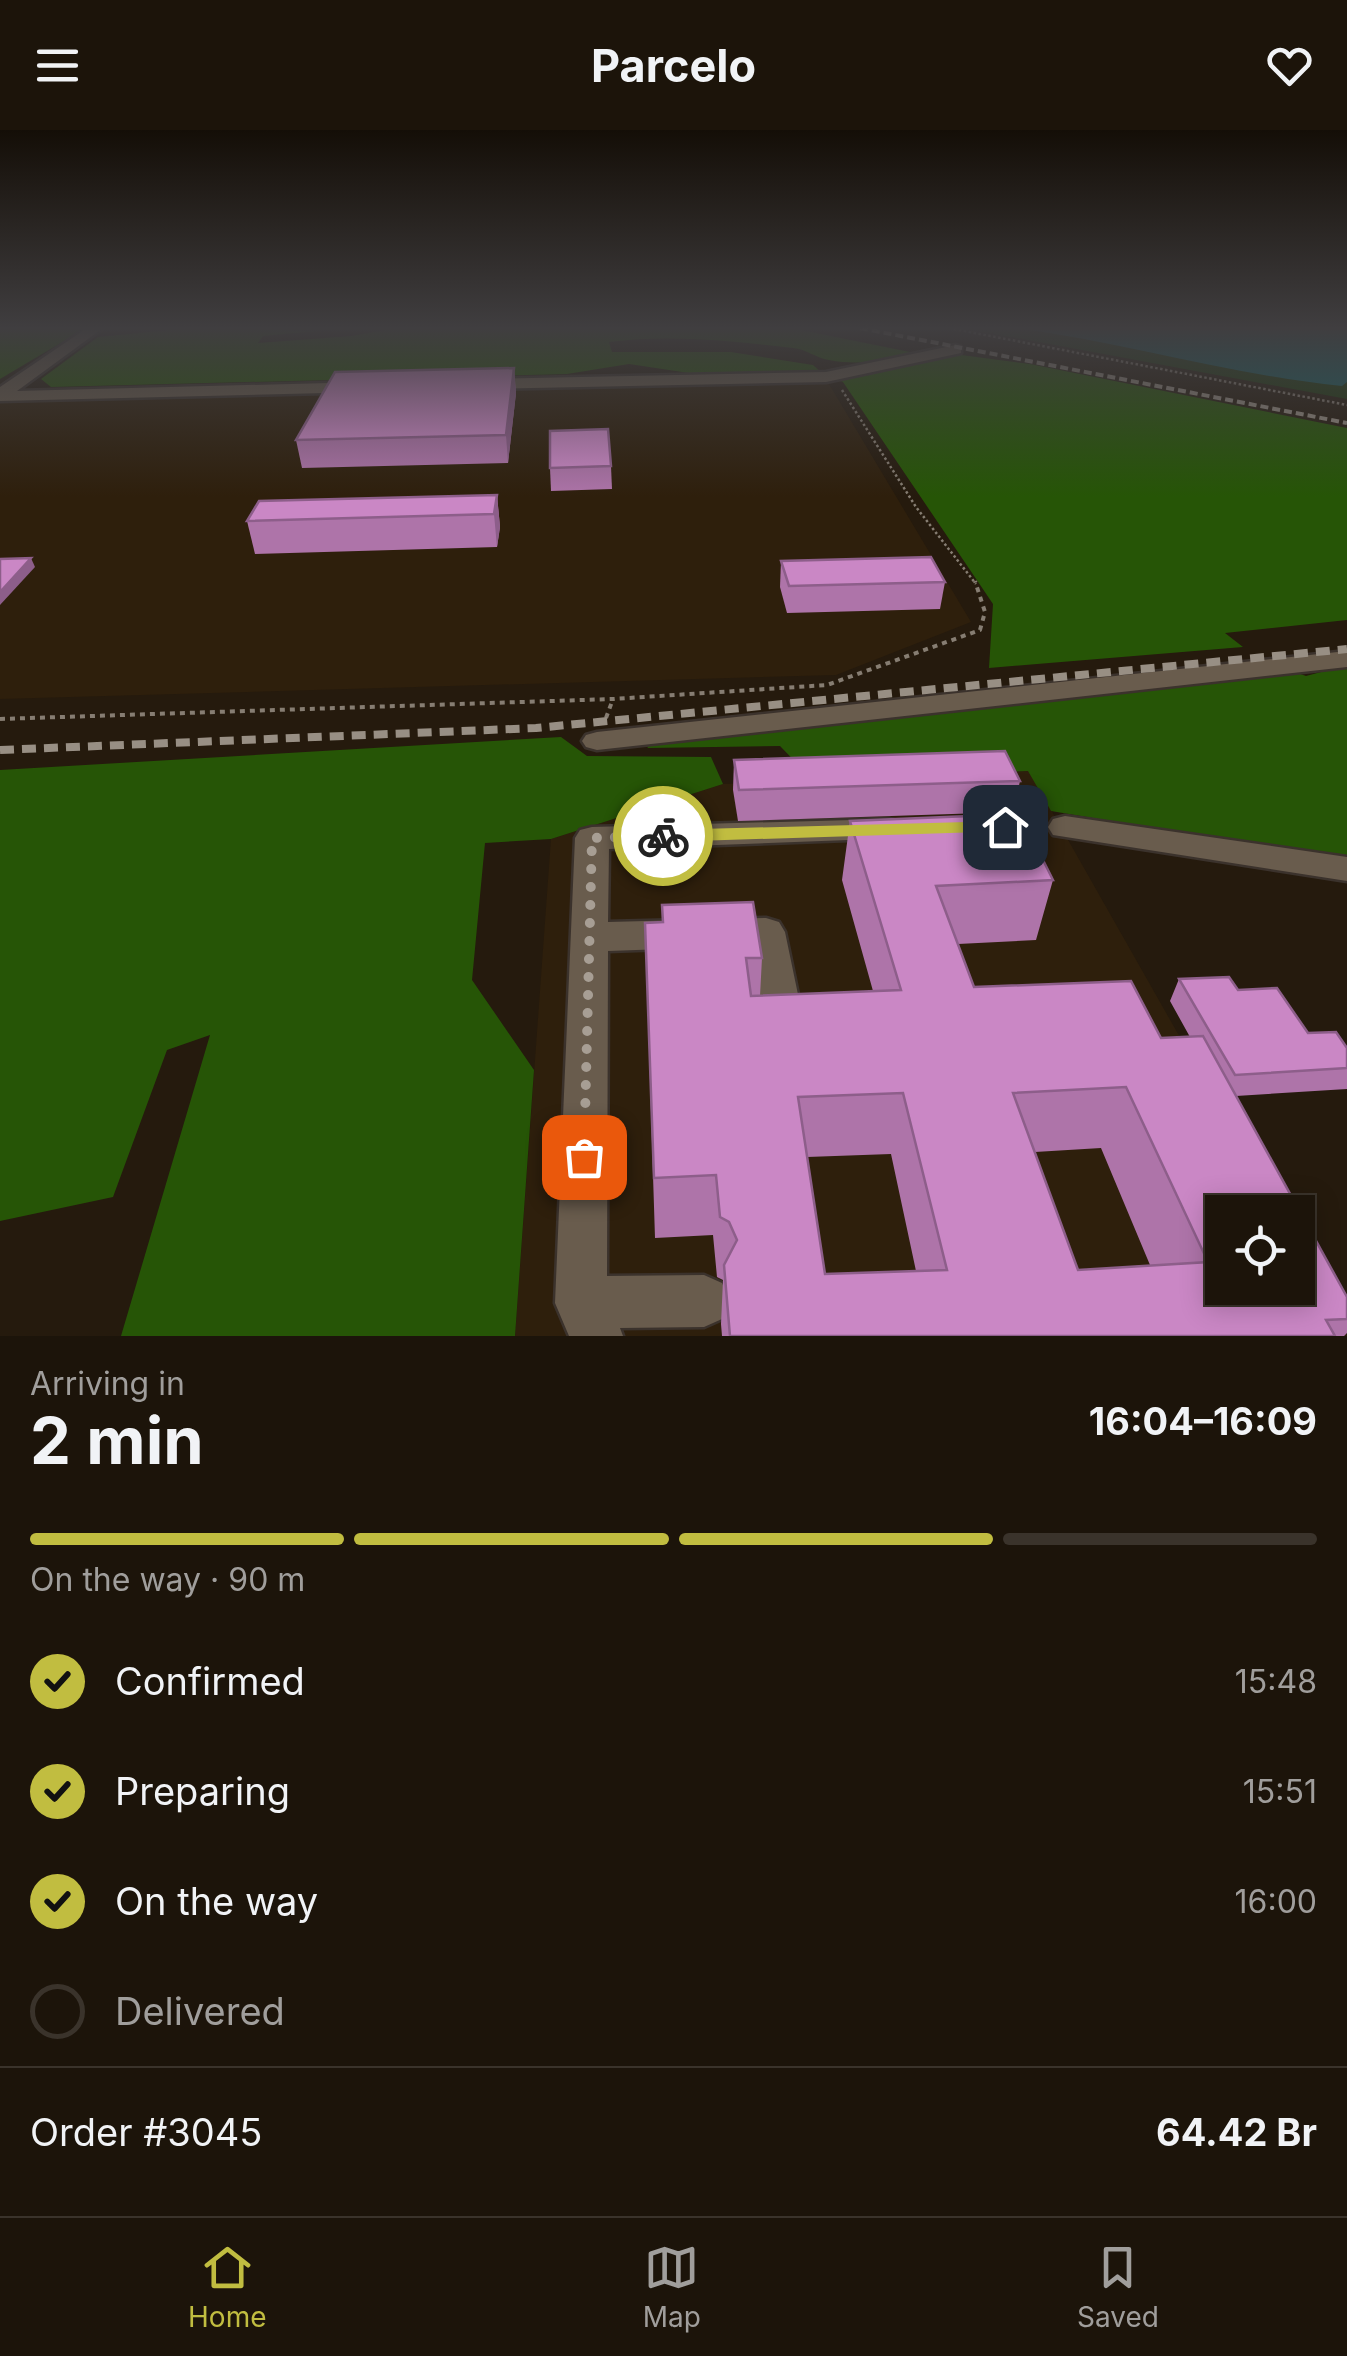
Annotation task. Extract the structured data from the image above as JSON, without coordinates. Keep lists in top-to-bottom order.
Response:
{
  "page": {
    "header": "Parcelo",
    "heading": ["2 min", "Arriving in", "16:04–16:09"],
    "panel": ["Order #3045", "64.42 Br"],
    "bar": "On the way · 90 m",
    "list": [
      ["Confirmed", "15:48"],
      ["Preparing", "15:51"],
      ["On the way", "16:00"],
      "Delivered"
    ],
    "tabs": ["Home", "Map", "Saved"]
  }
}
